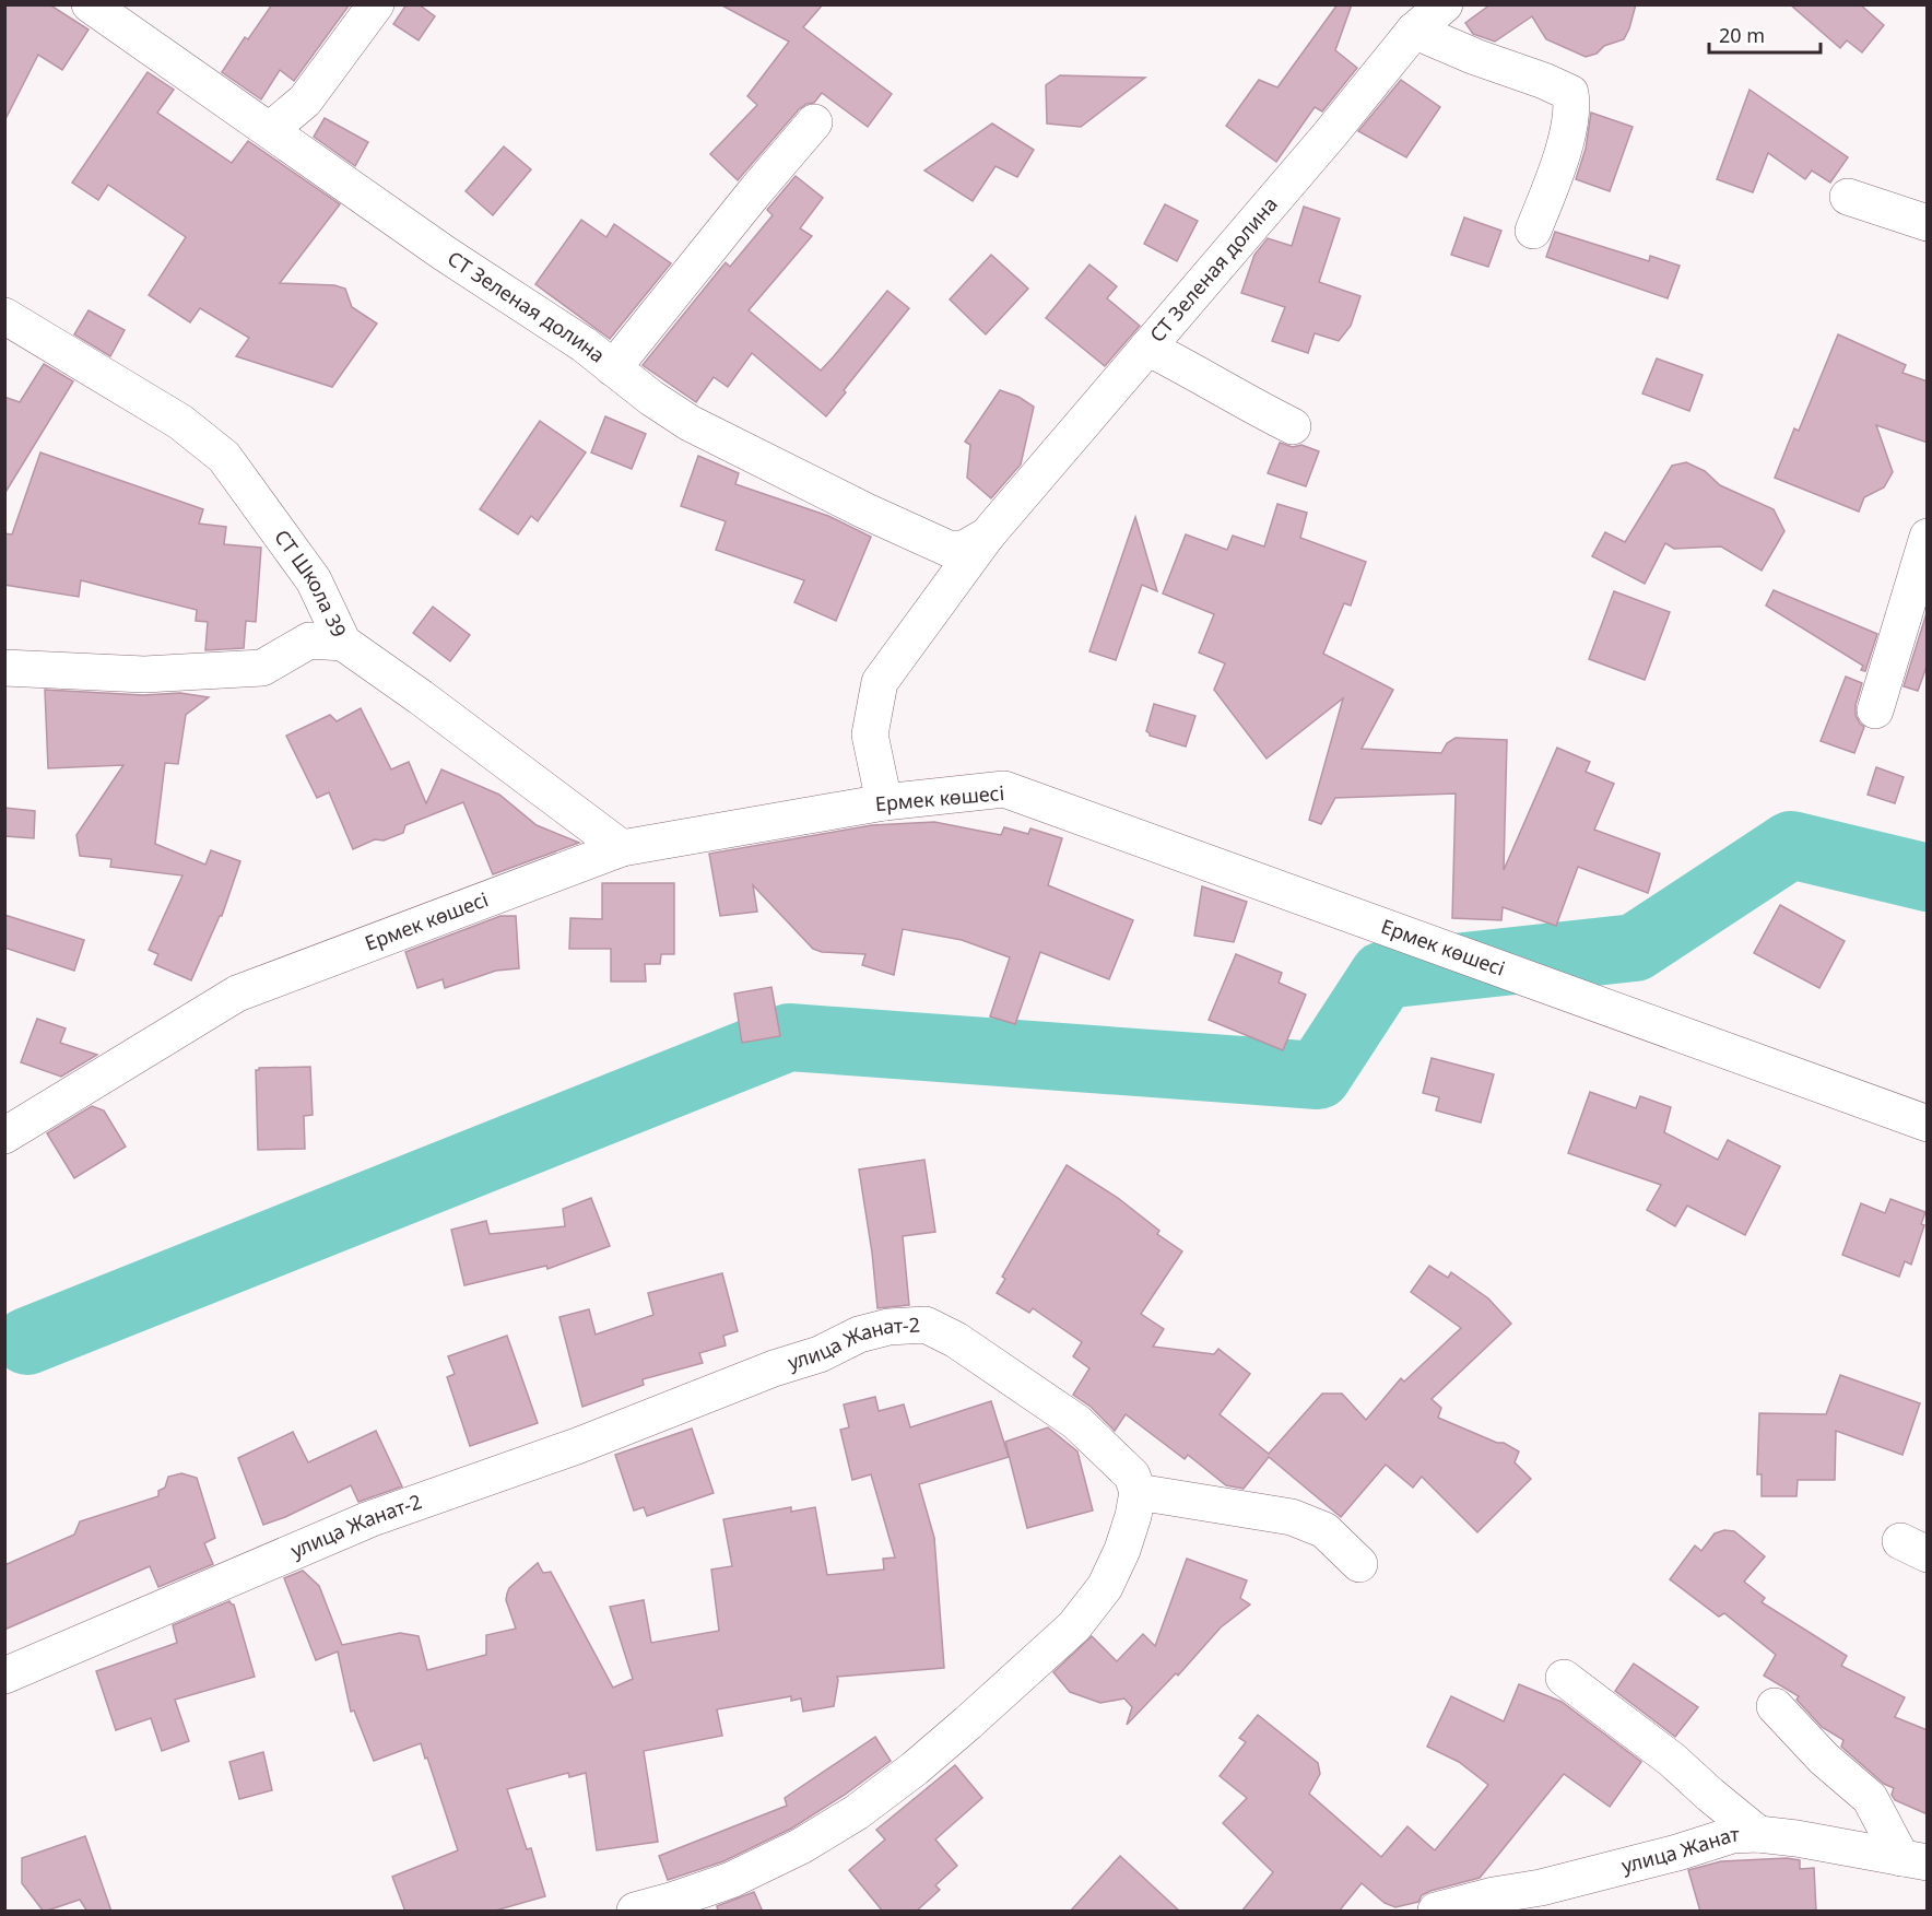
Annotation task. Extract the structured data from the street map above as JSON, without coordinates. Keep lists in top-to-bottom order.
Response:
{
  "streets": {
    "street": [
      "СТ Зеленая долина",
      "СТ Школа 39",
      "Ермек көшесі",
      "улица Жанат-2",
      "улица Жанат"
    ]
  },
  "crossings": [
    ["СТ Зеленая долина", "Ермек көшесі"],
    ["СТ Школа 39", "Ермек көшесі"]
  ],
  "scale_bar": "20 m"
}
